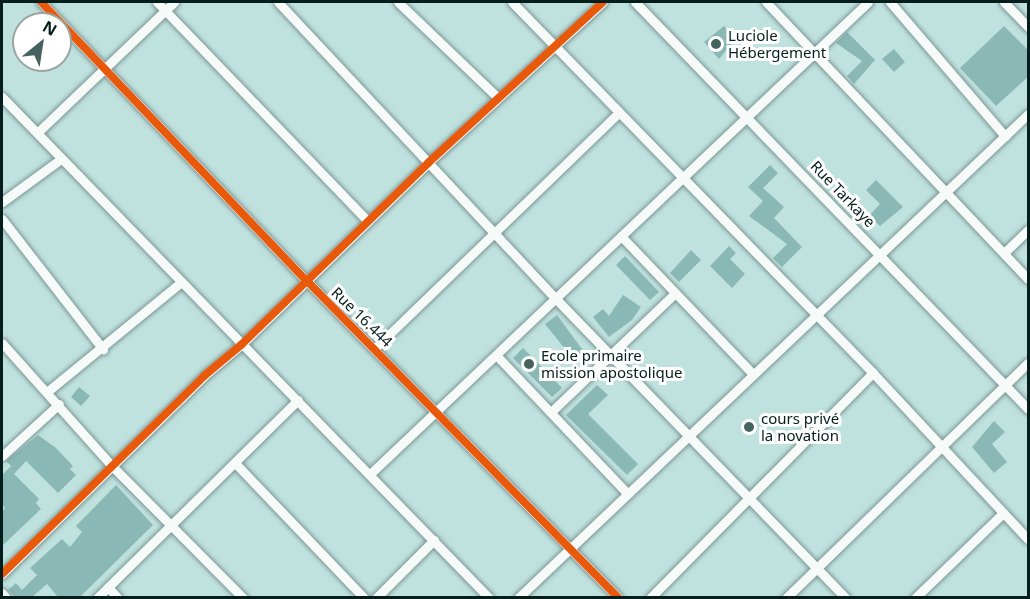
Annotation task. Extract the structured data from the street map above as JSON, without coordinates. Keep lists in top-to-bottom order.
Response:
{
  "streets": {
    "street": ["Rue Tarkaye", "Rue 16.444"]
  },
  "places": ["Luciole Hébergement", "Ecole primaire mission apostolique", "cours privé la novation"],
  "north": "top right"
}
